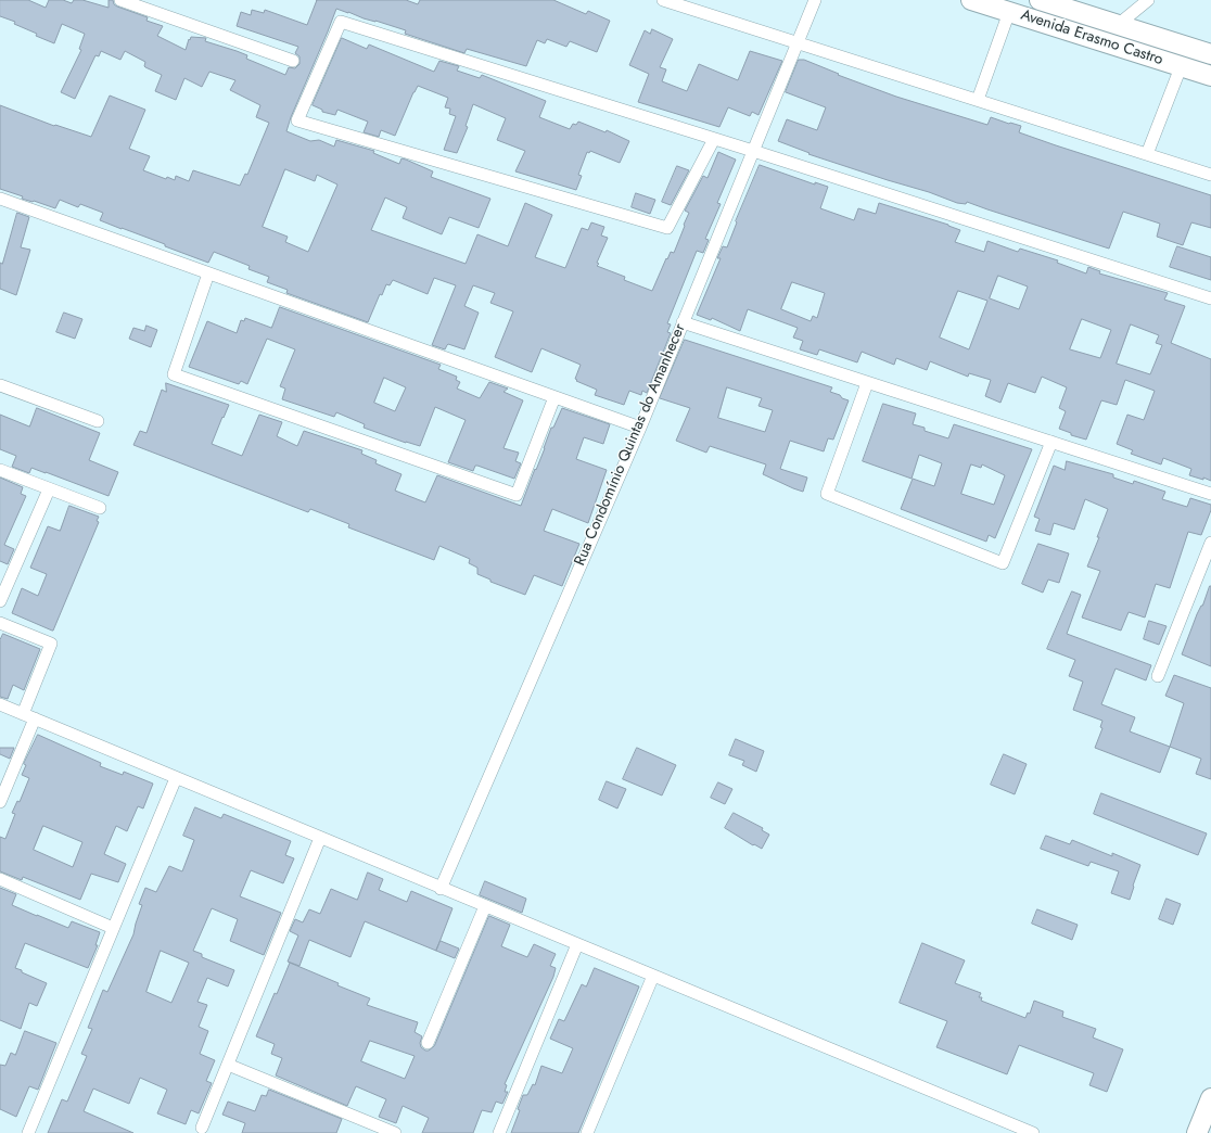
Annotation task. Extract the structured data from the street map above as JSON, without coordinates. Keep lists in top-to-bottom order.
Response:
{
  "streets": {
    "main road": ["Avenida Erasmo Castro"],
    "street": ["Rua Condomínio Quintas do Amanhecer"]
  }
}
